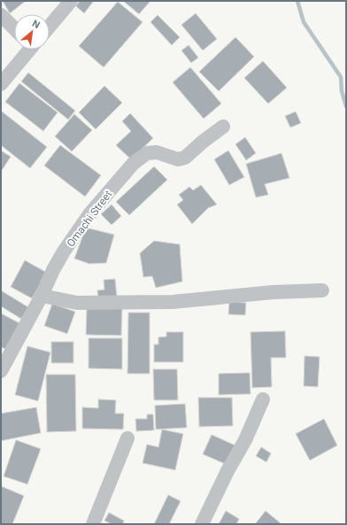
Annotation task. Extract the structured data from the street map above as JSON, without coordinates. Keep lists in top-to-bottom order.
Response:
{
  "streets": {
    "street": ["Omachi Street"]
  },
  "north": "top right"
}
